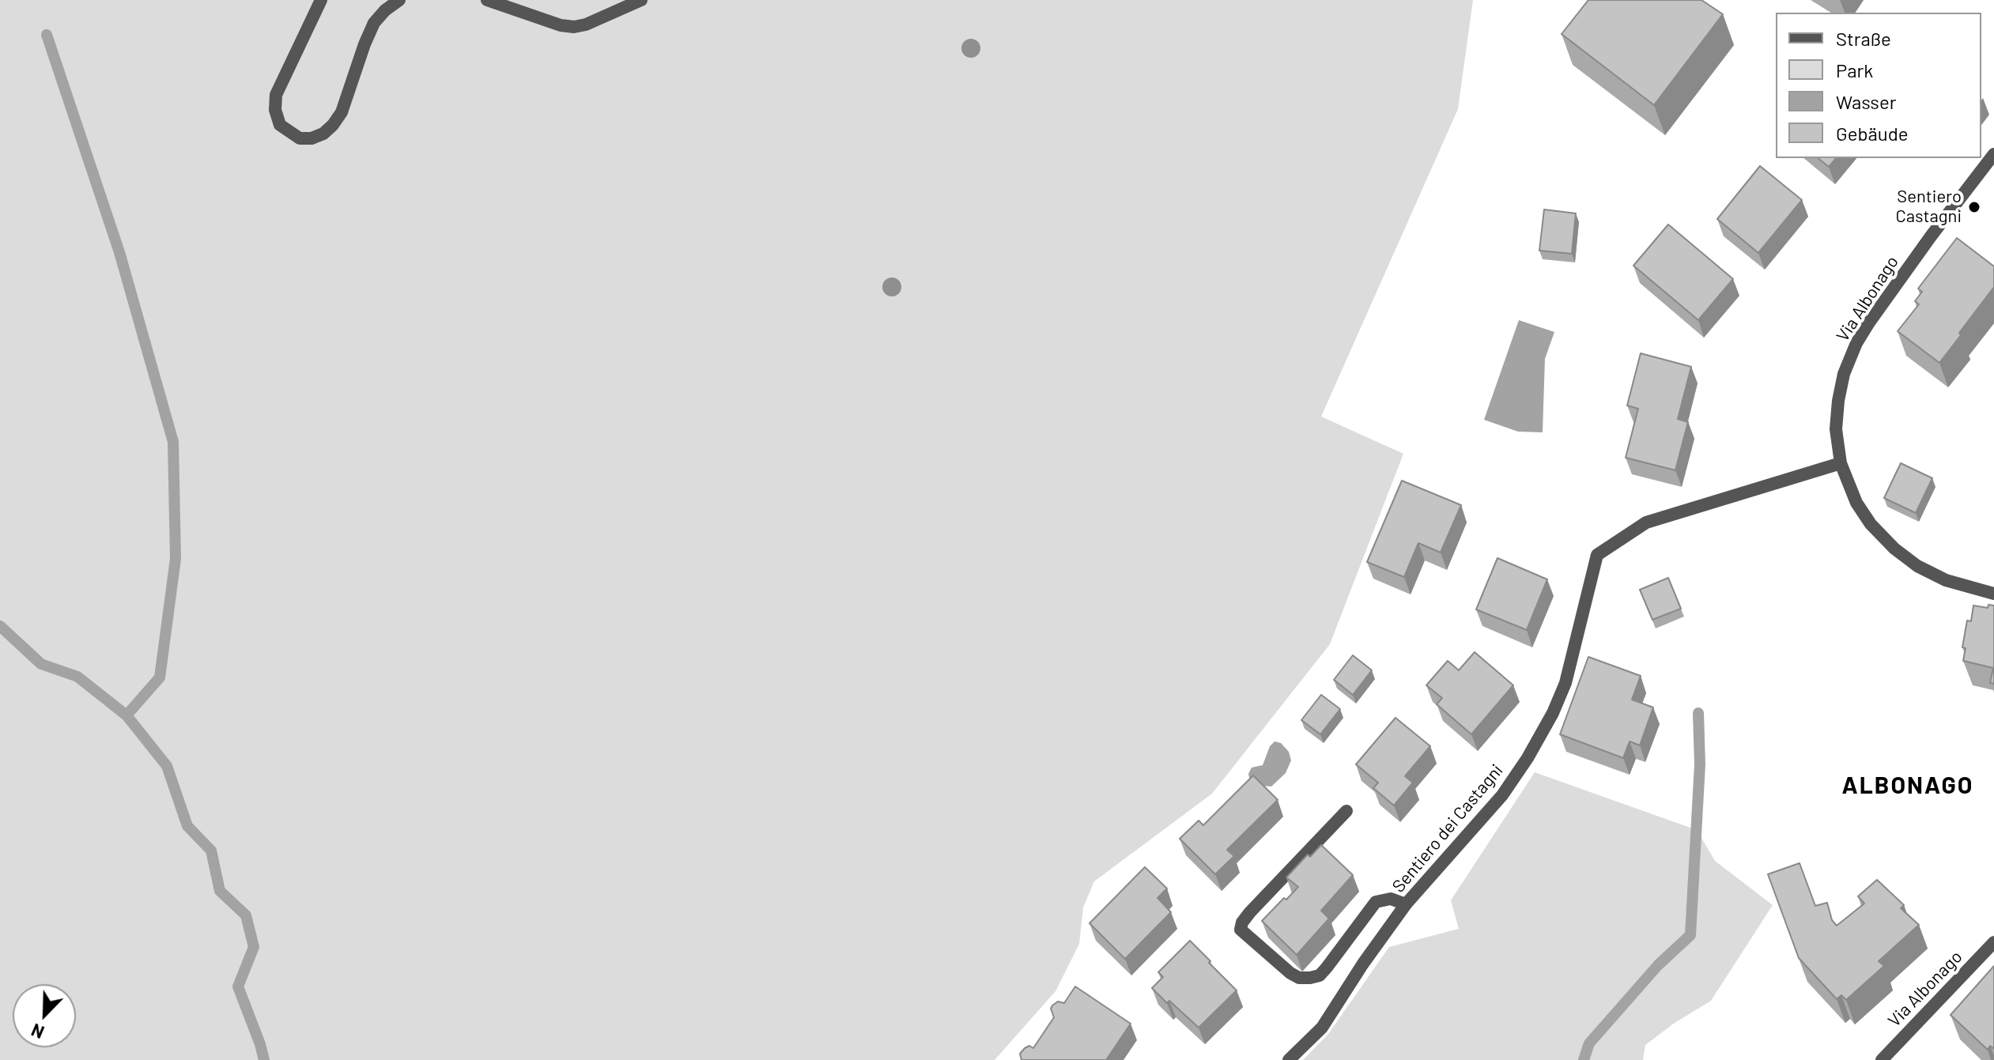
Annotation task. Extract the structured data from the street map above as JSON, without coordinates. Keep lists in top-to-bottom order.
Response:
{
  "streets": {
    "street": ["Via Albonago", "Sentiero dei Castagni"]
  },
  "crossings": [
    ["Via Albonago", "Sentiero dei Castagni"]
  ],
  "districts": ["ALBONAGO"],
  "places": ["Sentiero Castagni"],
  "legend": [
    "Straße",
    "Park",
    "Wasser",
    "Gebäude"
  ],
  "north": "bottom left"
}
